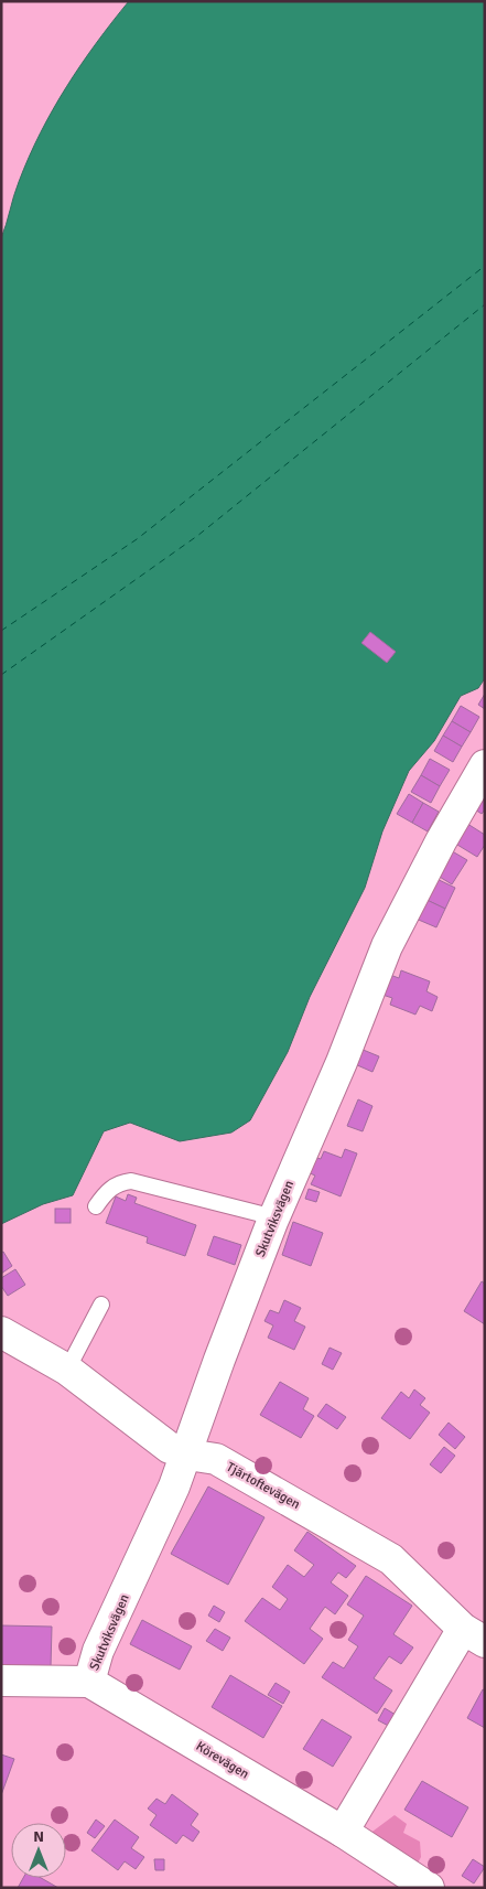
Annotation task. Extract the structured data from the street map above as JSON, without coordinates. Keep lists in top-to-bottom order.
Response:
{
  "streets": {
    "street": ["Skutviksvägen", "Tjärtoftevägen", "Körevägen"]
  },
  "crossings": [
    ["Skutviksvägen", "Tjärtoftevägen"],
    ["Skutviksvägen", "Körevägen"]
  ],
  "north": "top"
}
